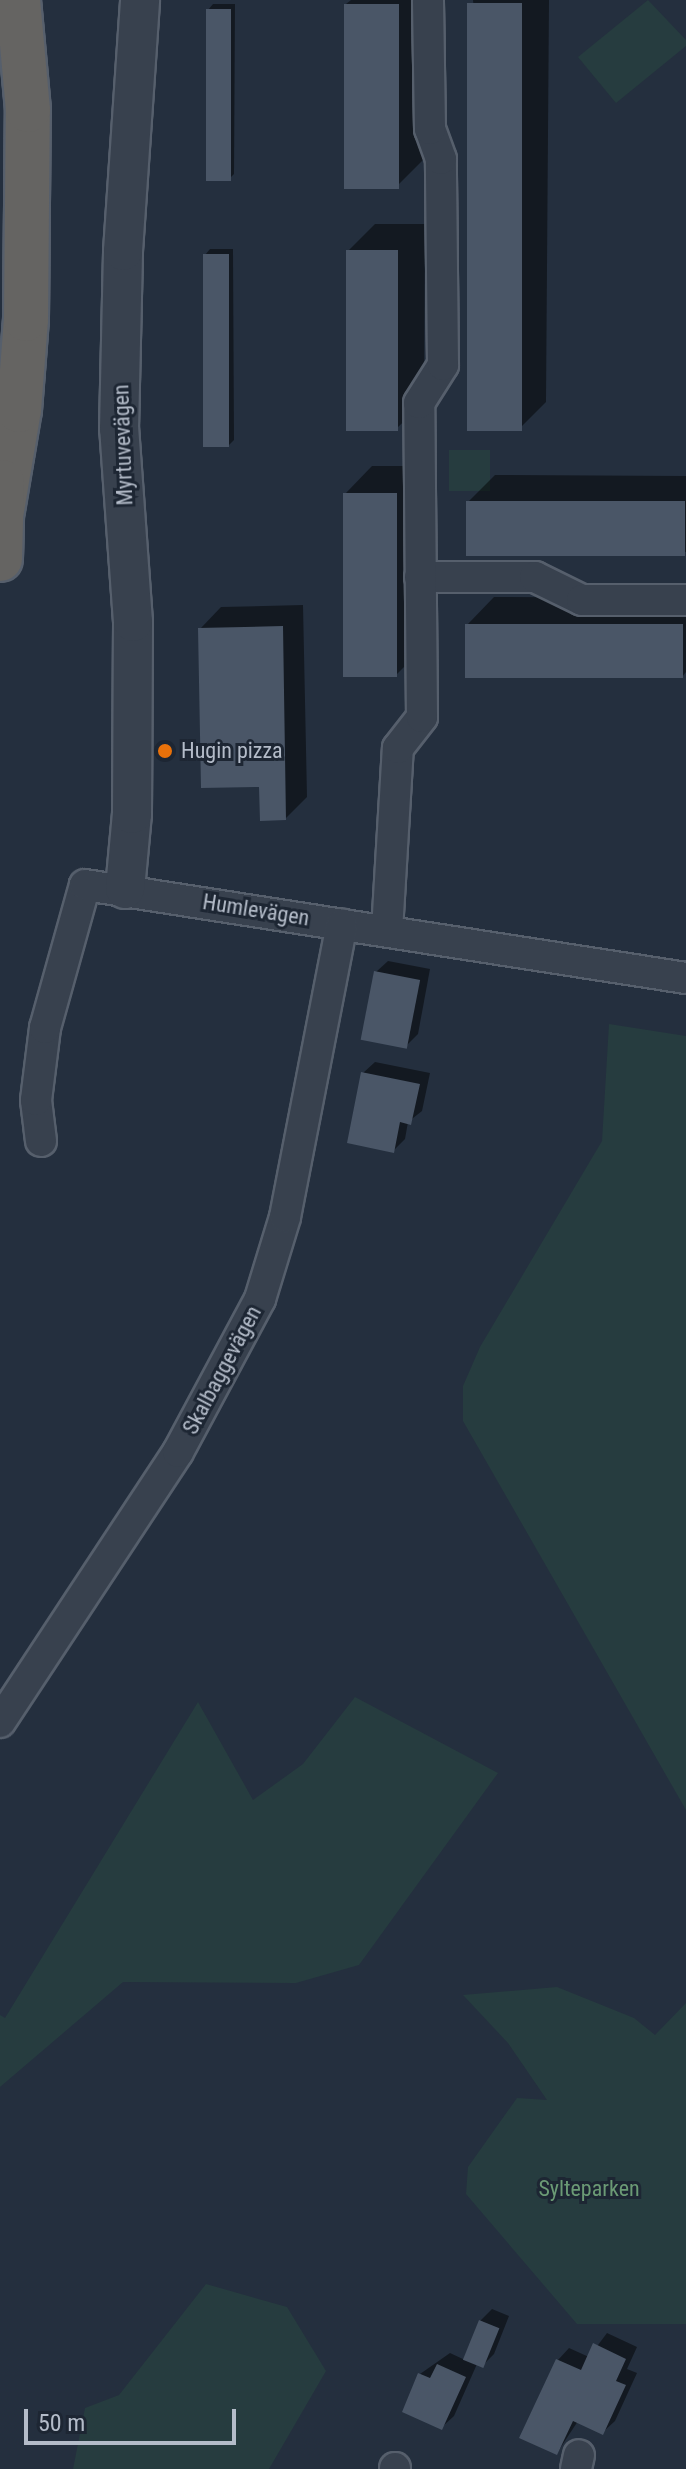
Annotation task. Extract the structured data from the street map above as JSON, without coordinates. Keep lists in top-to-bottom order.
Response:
{
  "streets": {
    "street": ["Myrtuvevägen", "Humlevägen", "Skalbaggevägen"]
  },
  "crossings": [
    ["Myrtuvevägen", "Humlevägen"],
    ["Humlevägen", "Skalbaggevägen"]
  ],
  "parks": ["Sylteparken"],
  "places": ["Hugin pizza"],
  "scale_bar": "50 m"
}
